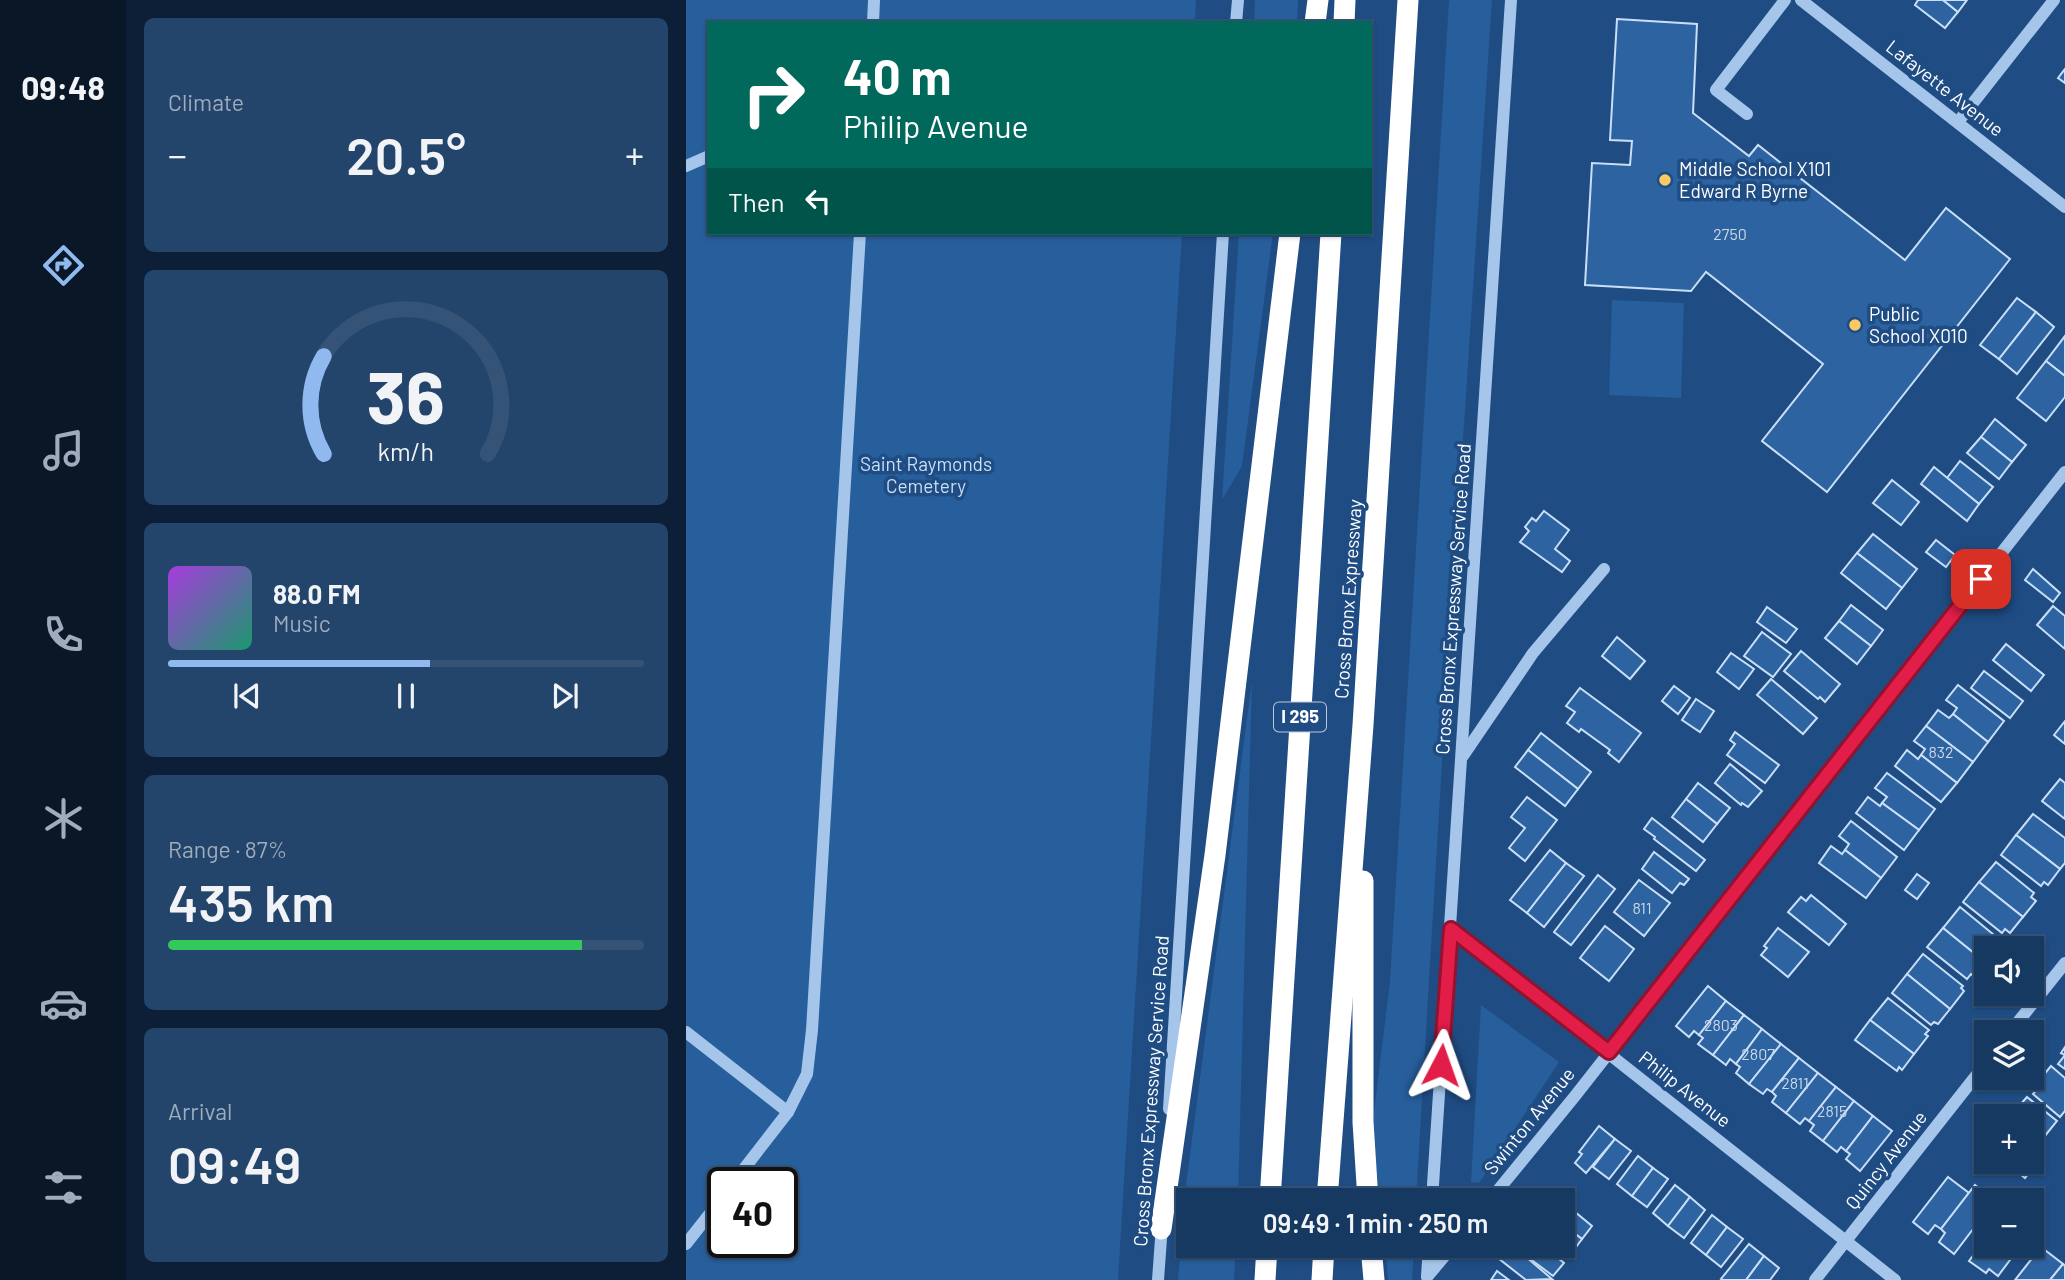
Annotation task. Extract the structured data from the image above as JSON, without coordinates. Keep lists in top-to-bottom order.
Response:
{
  "streets": {
    "highway": ["Cross Bronx Expressway", "I 295"],
    "street": [
      "Lafayette Avenue",
      "Cross Bronx Expressway Service Road",
      "Philip Avenue",
      "Swinton Avenue",
      "Quincy Avenue"
    ]
  },
  "crossings": [
    ["Cross Bronx Expressway Service Road", "Philip Avenue"],
    ["Philip Avenue", "Swinton Avenue"],
    ["Philip Avenue", "Quincy Avenue"]
  ],
  "parks": ["Saint Raymonds Cemetery"],
  "places": ["Middle School X101 Edward R Byrne", "Public School X010"],
  "house_numbers": [
    "2750",
    "832",
    "811",
    "2803",
    "2807",
    "2811",
    "2815"
  ],
  "page": {
    "tabs": "09:48",
    "tile": [
      "Climate",
      ["Range · 87%", "435 km"],
      ["Arrival", "09:49"]
    ],
    "turn": ["40 m", "Philip Avenue"],
    "heat": ["−", "20.5°", "+"],
    "then": "Then",
    "song": ["88.0 FM", "Music"],
    "map_buttons": ["+", "−"],
    "limit": "40",
    "trip": "09:49 · 1 min · 250 m",
    "gauge": ["36", "km/h"]
  }
}
